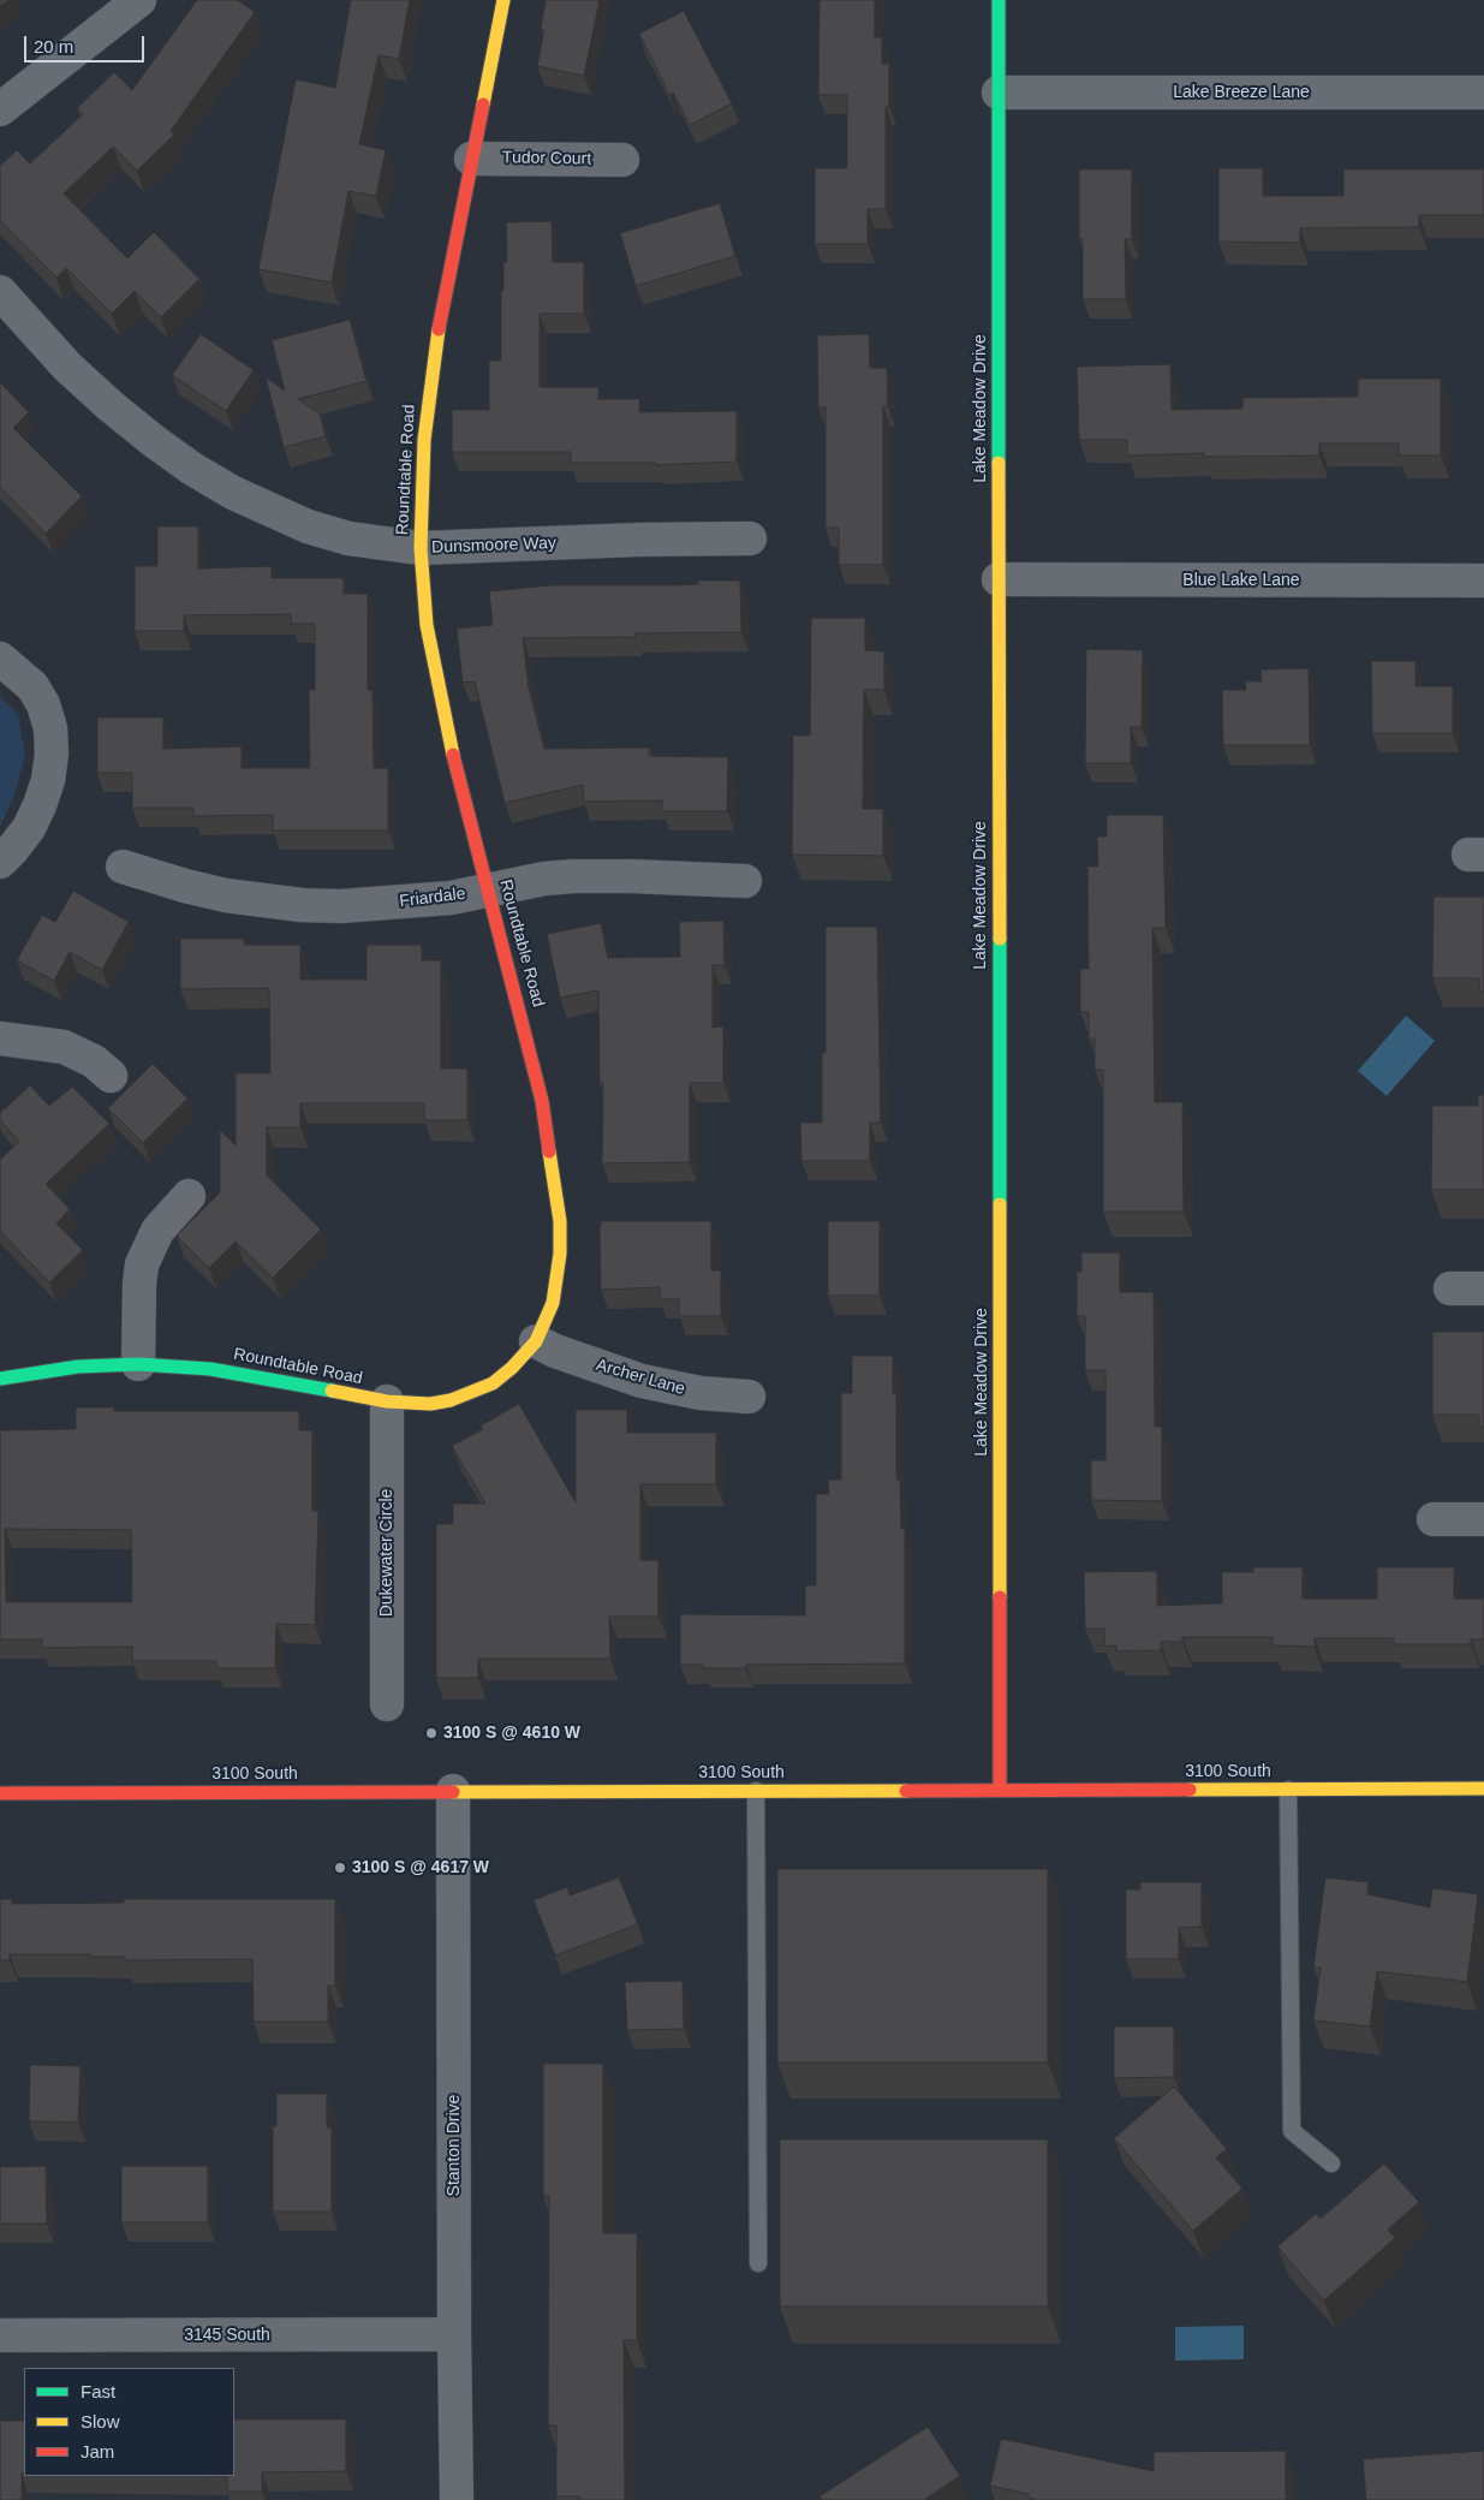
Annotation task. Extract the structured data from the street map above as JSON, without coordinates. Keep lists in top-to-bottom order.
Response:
{
  "streets": {
    "street": [
      "Lake Breeze Lane",
      "Tudor Court",
      "Lake Meadow Drive",
      "Roundtable Road",
      "Dunsmoore Way",
      "Blue Lake Lane",
      "Friardale",
      "Archer Lane",
      "Dukewater Circle",
      "3100 South",
      "Stanton Drive",
      "3145 South"
    ]
  },
  "crossings": [
    ["Lake Breeze Lane", "Lake Meadow Drive"],
    ["Tudor Court", "Roundtable Road"],
    ["Lake Meadow Drive", "Blue Lake Lane"],
    ["Lake Meadow Drive", "3100 South"],
    ["Roundtable Road", "Dunsmoore Way"],
    ["Roundtable Road", "Friardale"],
    ["Roundtable Road", "Archer Lane"],
    ["Roundtable Road", "Dukewater Circle"],
    ["3100 South", "Stanton Drive"],
    ["Stanton Drive", "3145 South"]
  ],
  "places": ["3100 S @ 4610 W", "3100 S @ 4617 W"],
  "legend": ["Fast", "Slow", "Jam"],
  "scale_bar": "20 m"
}
